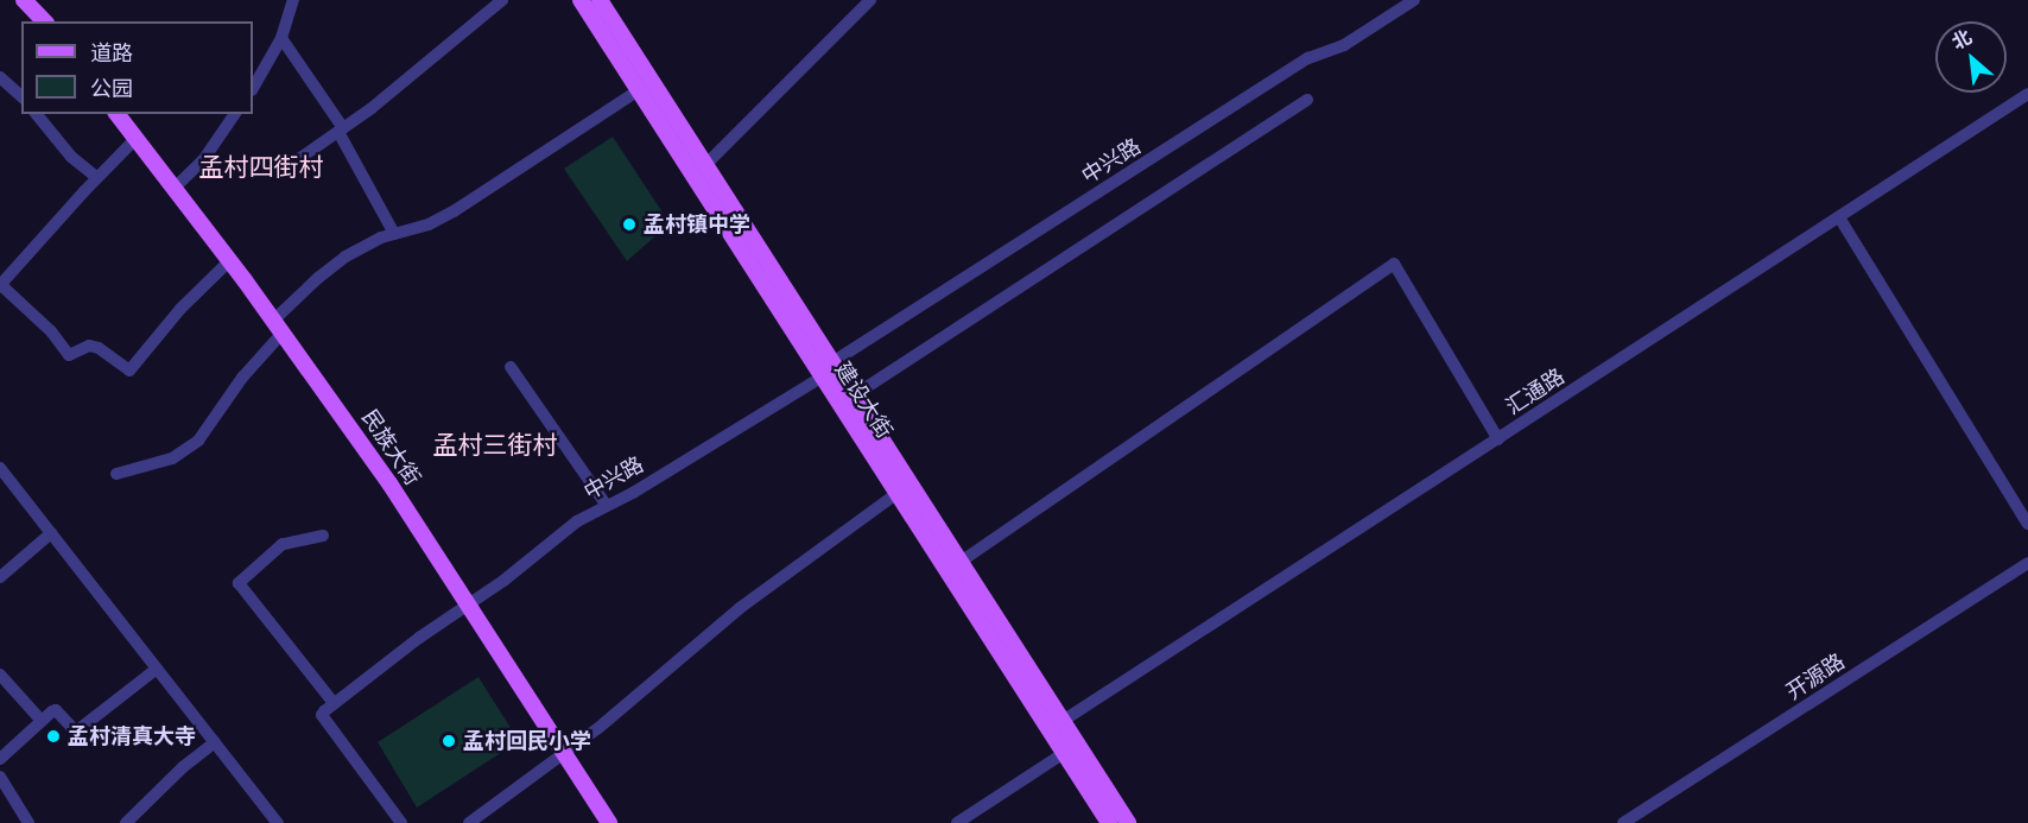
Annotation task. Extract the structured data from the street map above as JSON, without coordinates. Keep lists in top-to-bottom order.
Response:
{
  "streets": {
    "main road": ["建设大街", "民族大街"],
    "street": ["中兴路", "汇通路", "开源路"]
  },
  "crossings": [
    ["中兴路", "建设大街"],
    ["中兴路", "民族大街"],
    ["汇通路", "建设大街"]
  ],
  "districts": ["孟村四街村", "孟村三街村"],
  "places": ["孟村镇中学", "孟村清真大寺", "孟村回民小学"],
  "legend": ["道路", "公园"],
  "north": "top left"
}
